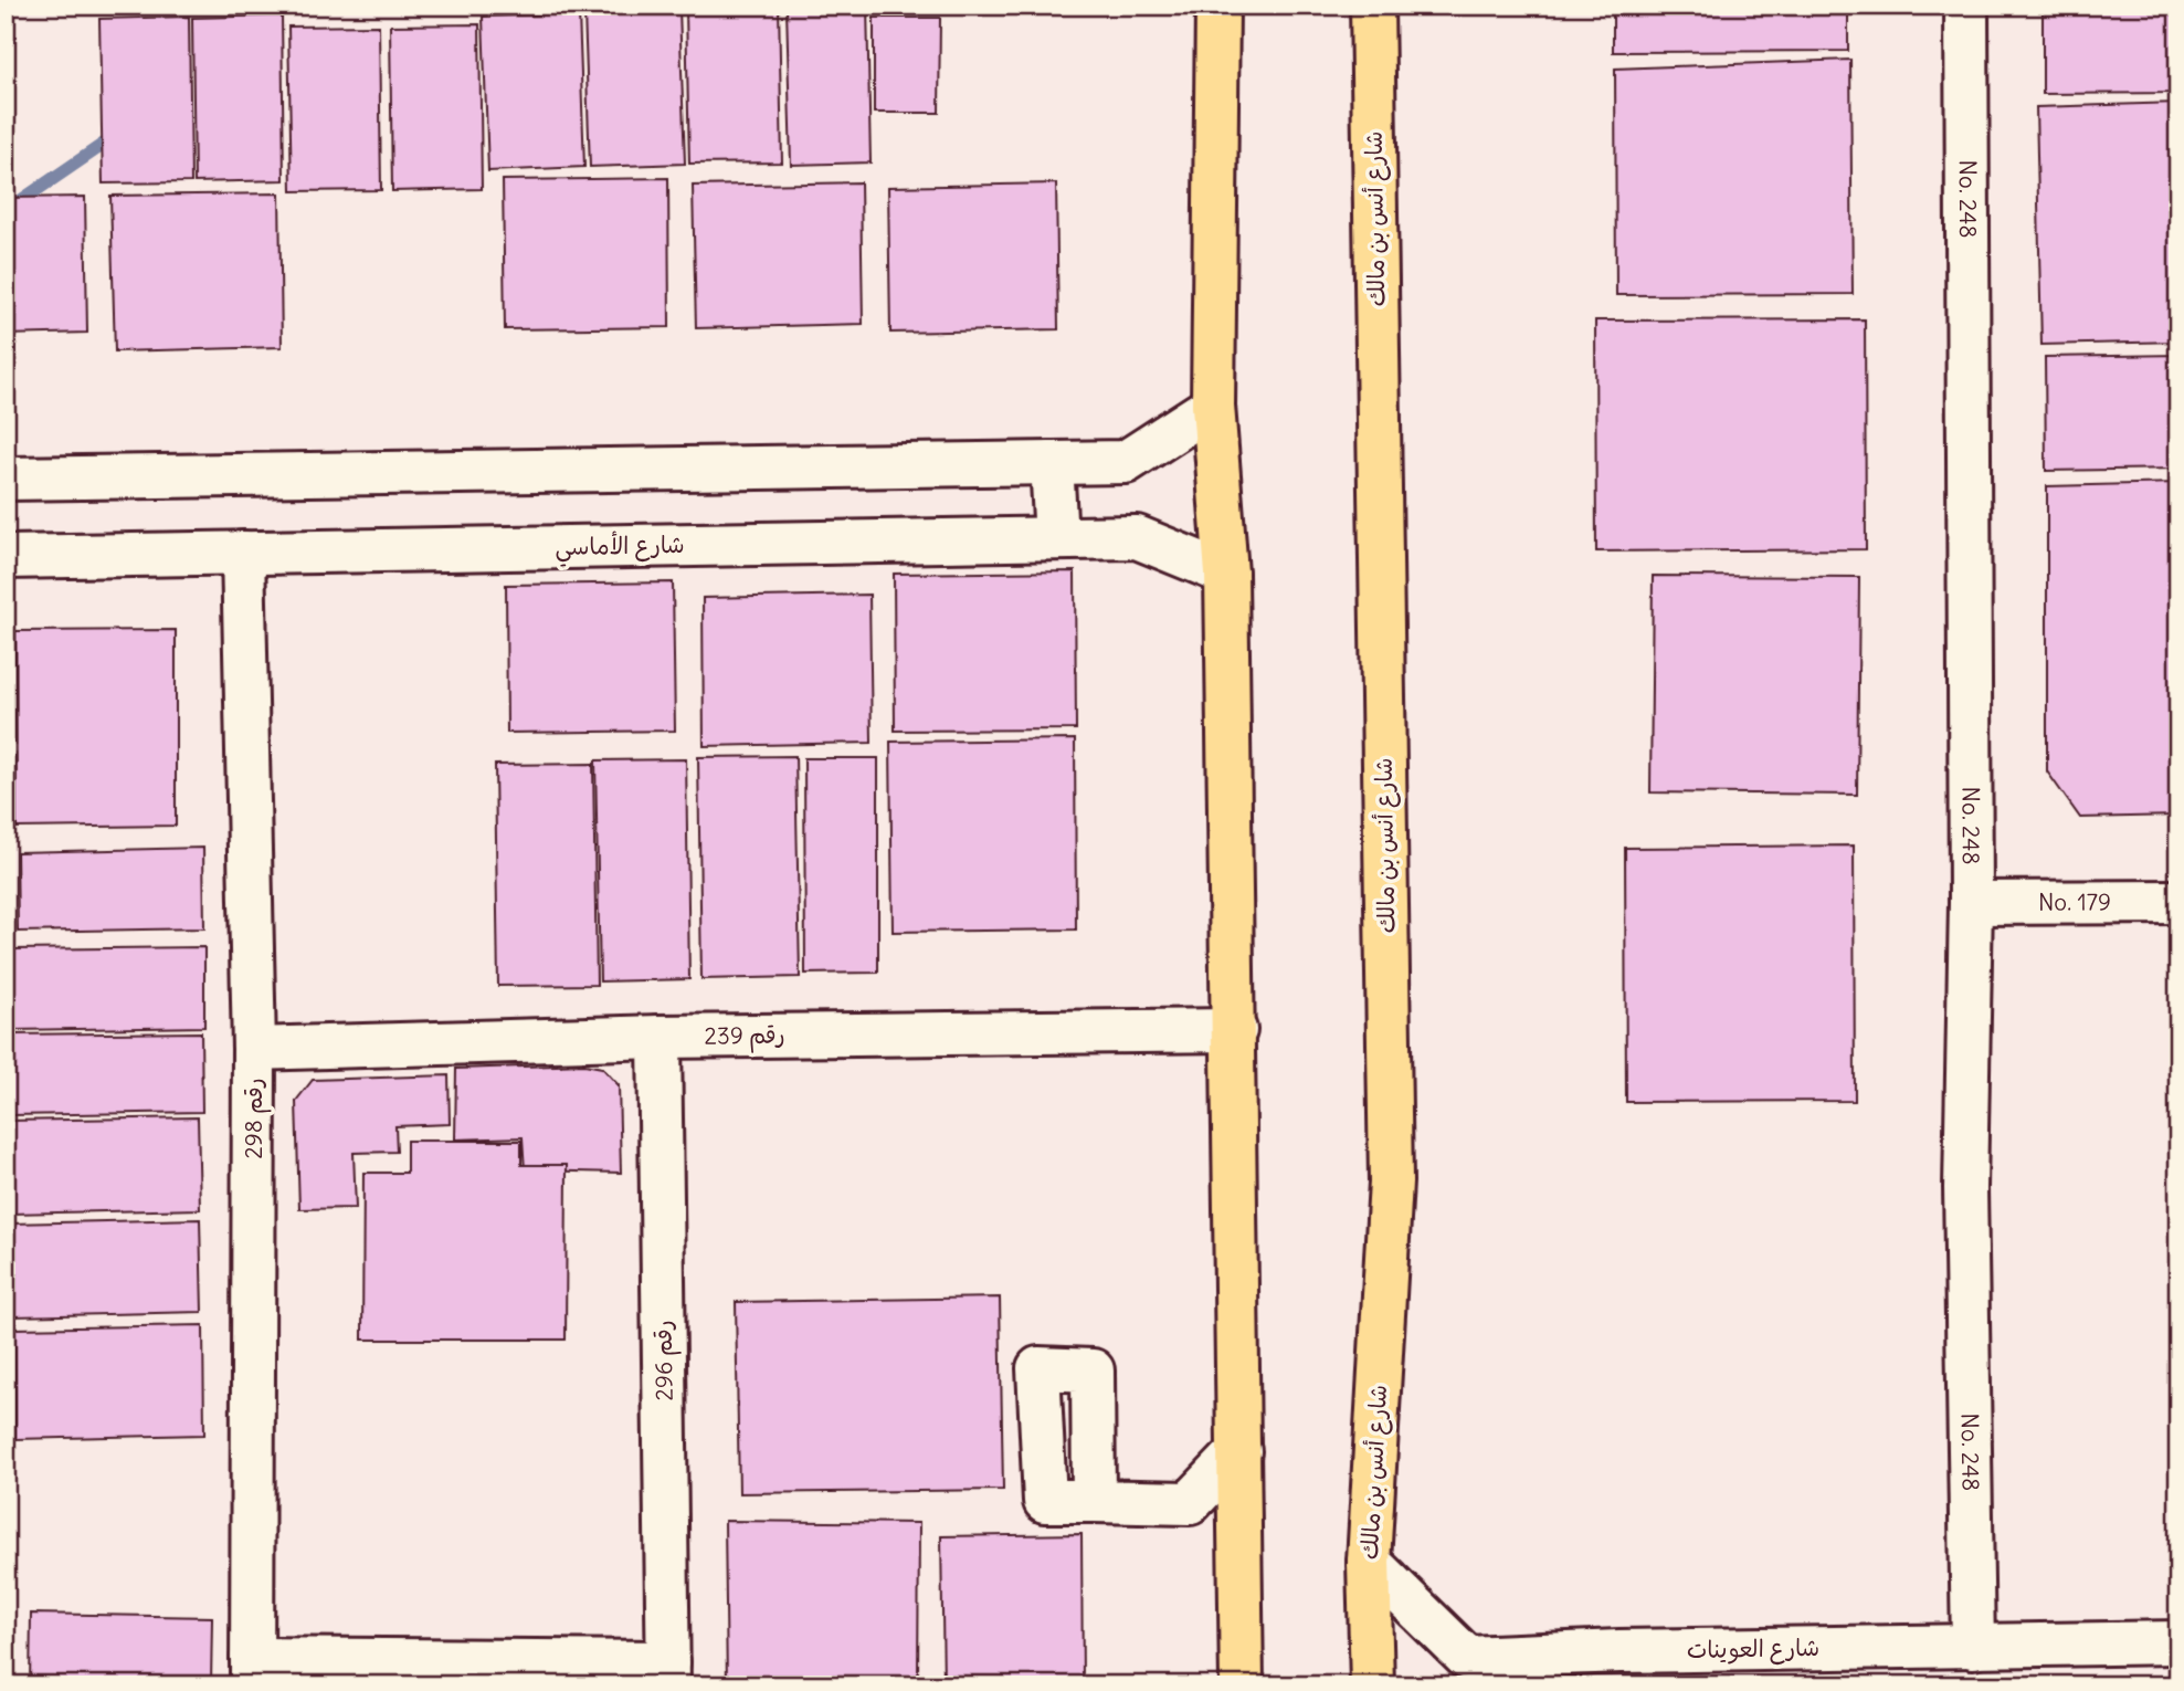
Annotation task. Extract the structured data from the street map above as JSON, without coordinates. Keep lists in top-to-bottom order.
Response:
{
  "streets": {
    "main road": ["شارع أنس بن مالك"],
    "street": [
      "No. 248",
      "شارع الأماسي",
      "No. 179",
      "رقم 239",
      "رقم 298",
      "رقم 296",
      "شارع العوينات"
    ]
  },
  "crossings": [
    ["No. 248", "No. 179"],
    ["No. 248", "شارع العوينات"],
    ["شارع أنس بن مالك", "شارع العوينات"],
    ["شارع الأماسي", "رقم 298"],
    ["رقم 239", "رقم 298"],
    ["رقم 239", "رقم 296"]
  ]
}
